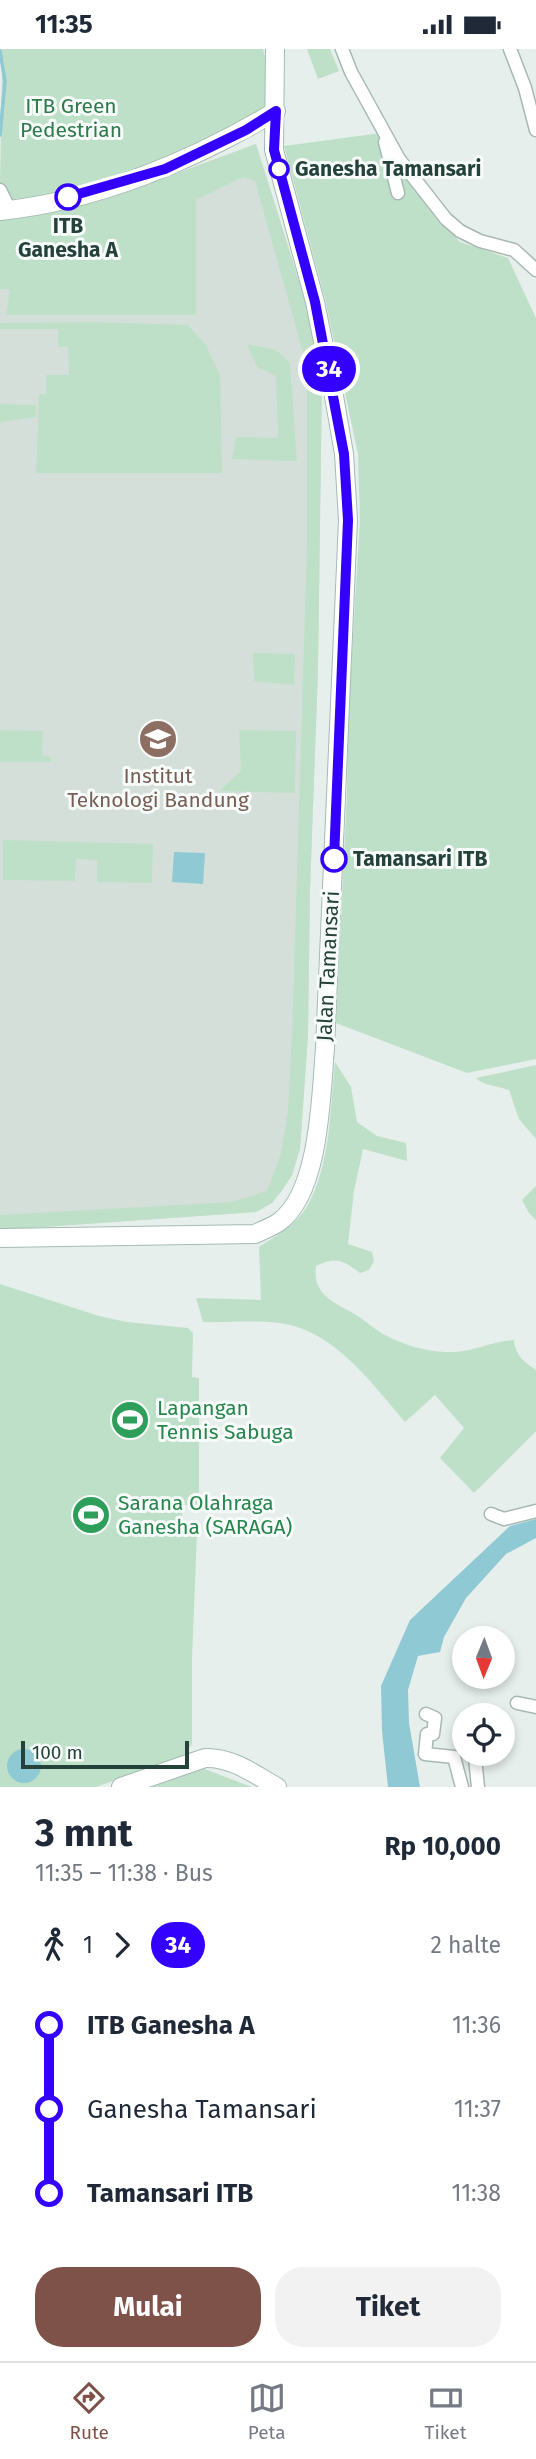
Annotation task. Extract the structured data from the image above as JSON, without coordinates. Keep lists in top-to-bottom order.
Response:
{
  "streets": {
    "main road": ["Jalan Tamansari"]
  },
  "parks": ["ITB Green Pedestrian"],
  "places": {
    "other": ["Ganesha Tamansari", "ITB Ganesha A", "Tamansari ITB"],
    "school or university": ["Institut Teknologi Bandung"],
    "sports": ["Lapangan Tennis Sabuga", "Sarana Olahraga Ganesha (SARAGA)"]
  },
  "lines": ["bus line 34"],
  "scale_bar": "100 m",
  "north": "bottom",
  "page": {
    "status": "11:35",
    "on_map": "34",
    "scale": "100 m",
    "heading": ["3 mnt", "11:35 – 11:38 · Bus", "Rp 10,000"],
    "legs": ["1", "34", "2 halte"],
    "list": [
      {
        "name": "ITB Ganesha A",
        "value": "11:36"
      },
      {
        "name": "Ganesha Tamansari",
        "value": "11:37"
      },
      {
        "name": "Tamansari ITB",
        "value": "11:38"
      }
    ],
    "buttons": ["Mulai", "Tiket"],
    "tabs": ["Rute", "Peta", "Tiket"]
  }
}
